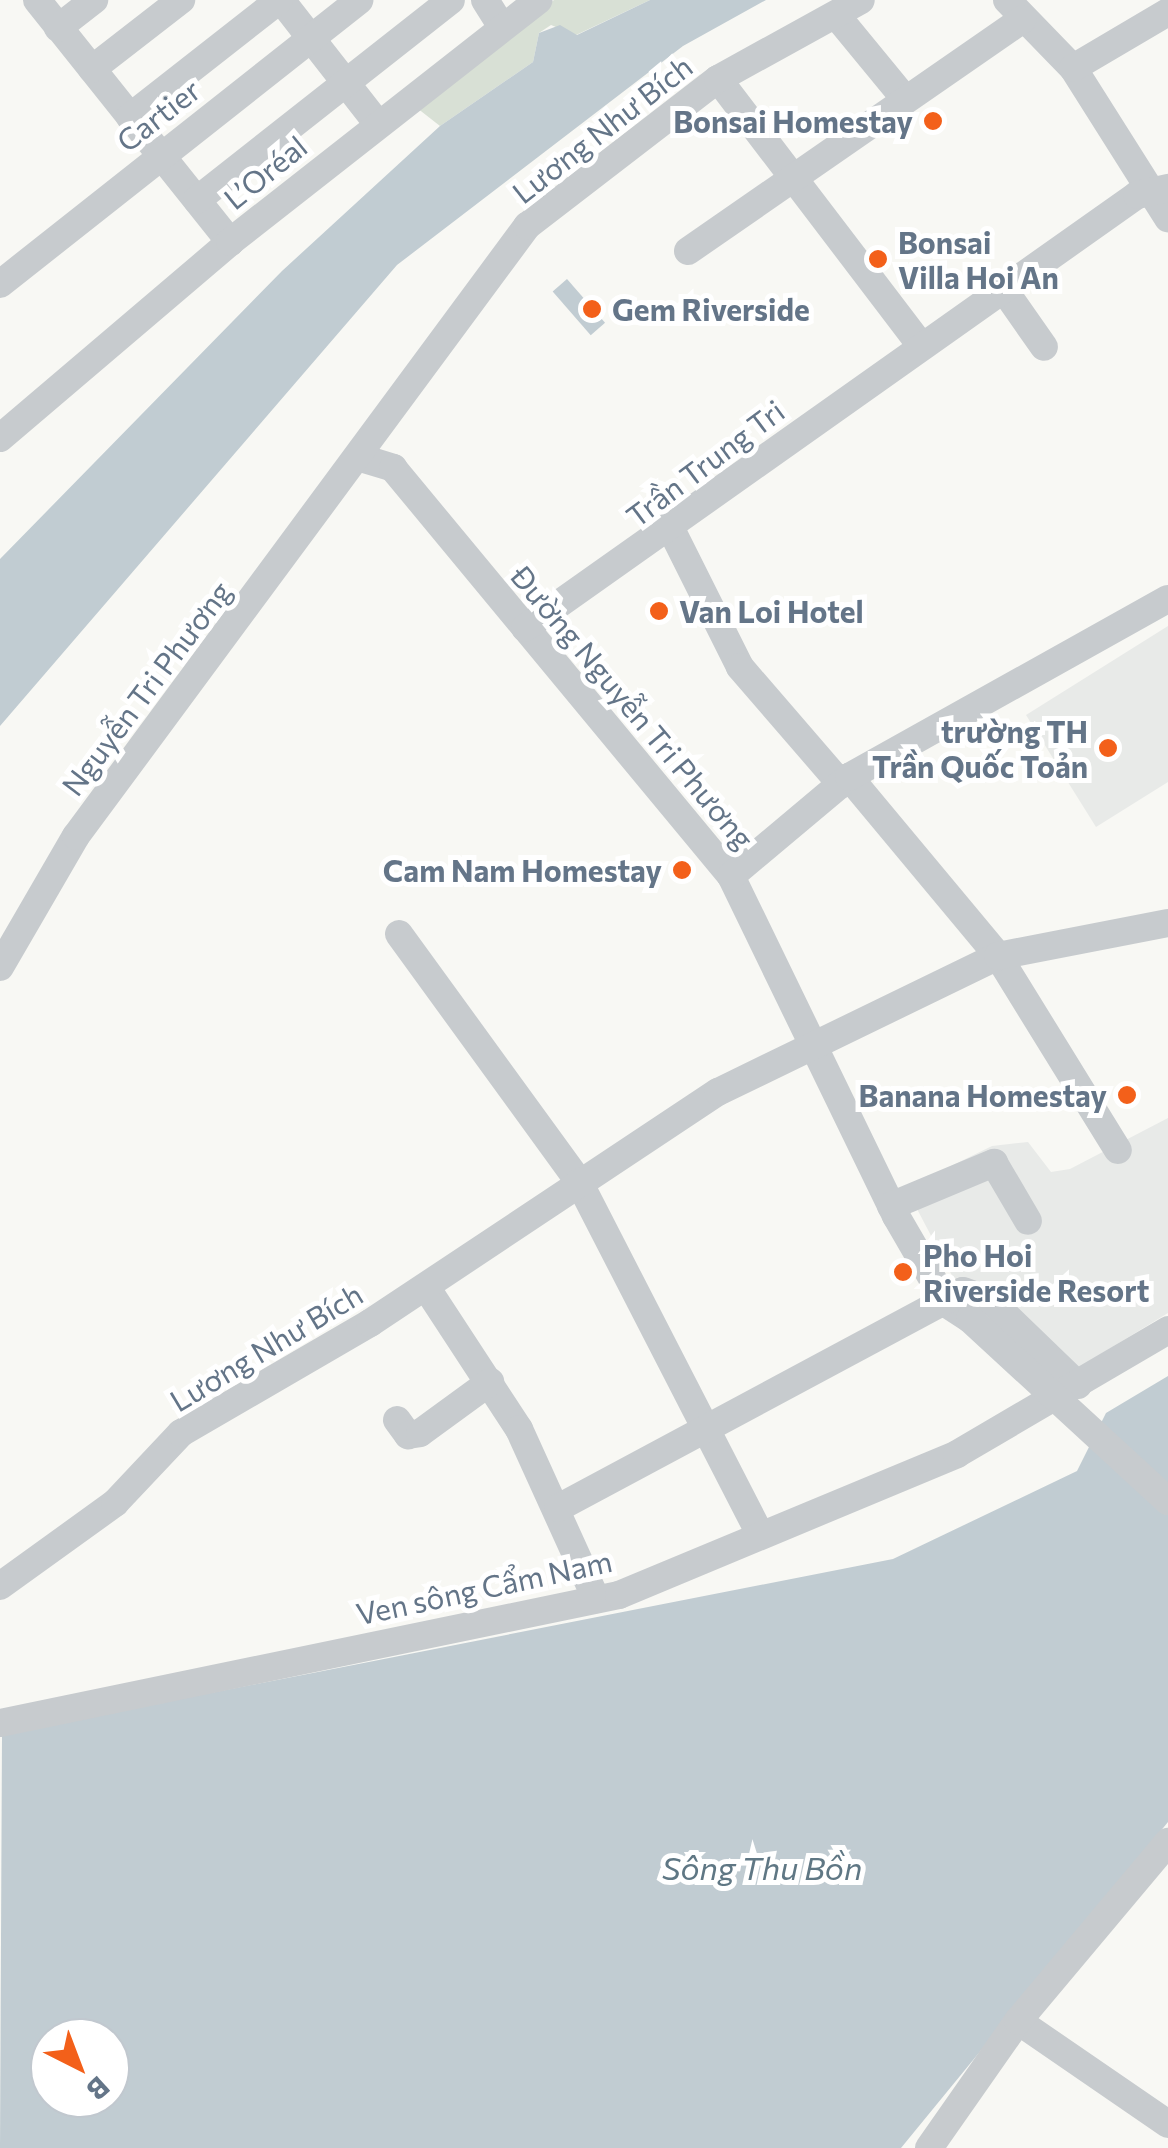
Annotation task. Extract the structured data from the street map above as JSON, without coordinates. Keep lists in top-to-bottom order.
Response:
{
  "streets": {
    "street": [
      "Cartier",
      "Lương Như Bích",
      "L’Oréal",
      "Trần Trung Tri",
      "Nguyễn Tri Phương",
      "Đường Nguyễn Tri Phương",
      "Ven sông Cẩm Nam"
    ]
  },
  "crossings": [
    ["Cartier", "L’Oréal"],
    ["Lương Như Bích", "Nguyễn Tri Phương"],
    ["Lương Như Bích", "Đường Nguyễn Tri Phương"],
    ["Trần Trung Tri", "Đường Nguyễn Tri Phương"],
    ["Nguyễn Tri Phương", "Đường Nguyễn Tri Phương"]
  ],
  "water": ["Sông Thu Bồn"],
  "places": [
    "Bonsai Homestay",
    "Bonsai Villa Hoi An",
    "Gem Riverside",
    "Van Loi Hotel",
    "trường TH Trần Quốc Toản",
    "Cam Nam Homestay",
    "Banana Homestay",
    "Pho Hoi Riverside Resort"
  ],
  "north": "bottom right"
}
